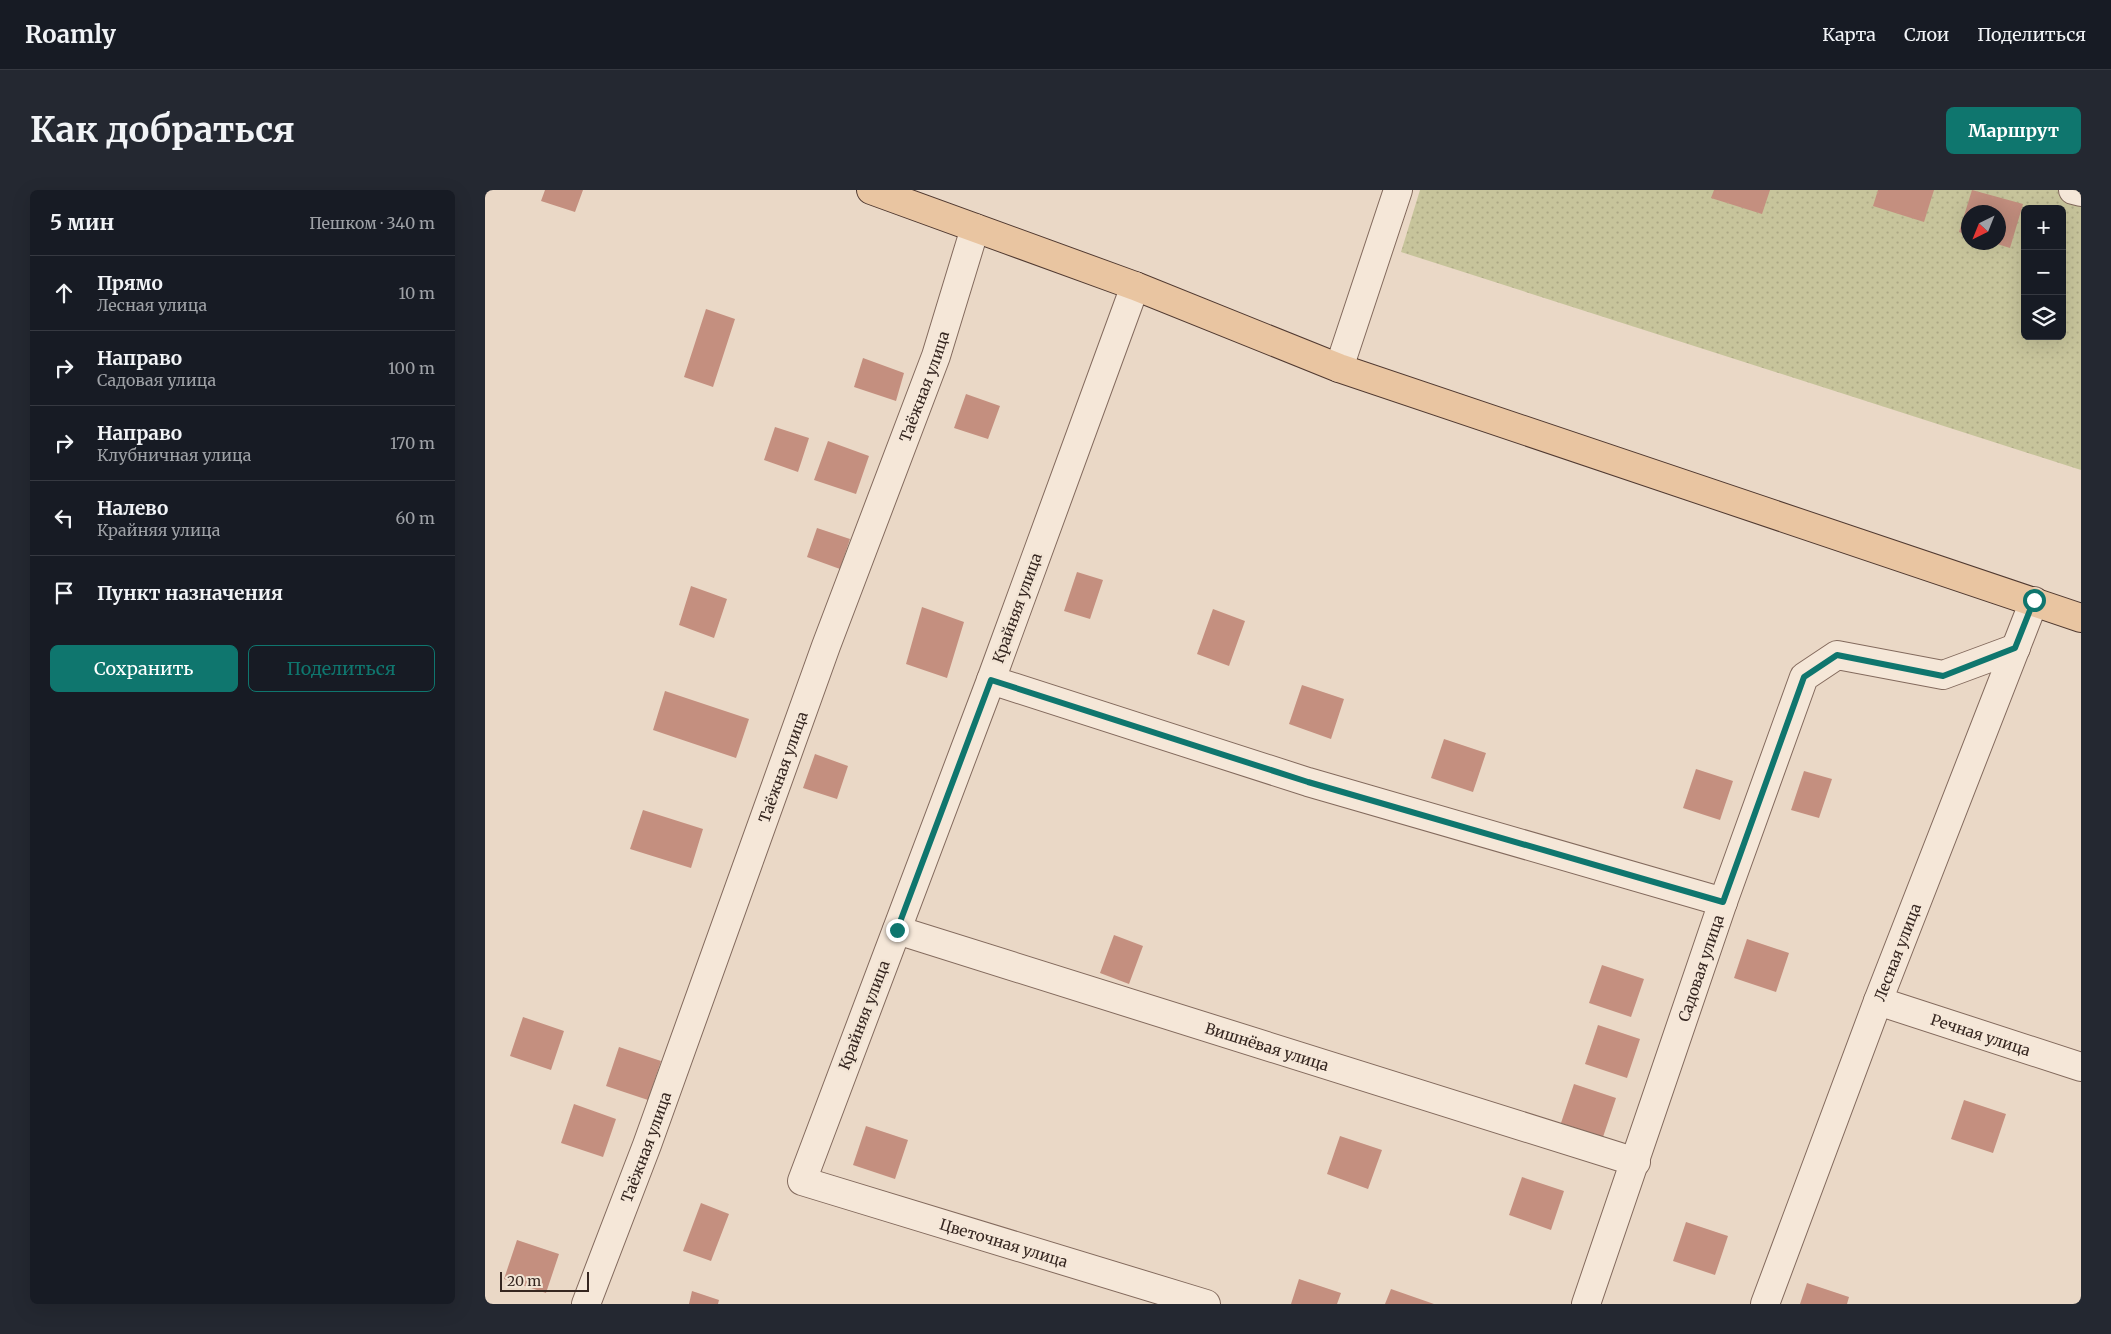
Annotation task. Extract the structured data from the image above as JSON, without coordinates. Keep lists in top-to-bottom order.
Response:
{
  "streets": {
    "street": [
      "Таёжная улица",
      "Крайняя улица",
      "Лесная улица",
      "Садовая улица",
      "Речная улица",
      "Вишнёвая улица",
      "Цветочная улица"
    ]
  },
  "crossings": [
    ["Крайняя улица", "Вишнёвая улица"],
    ["Крайняя улица", "Цветочная улица"],
    ["Лесная улица", "Садовая улица"],
    ["Лесная улица", "Речная улица"],
    ["Садовая улица", "Вишнёвая улица"]
  ],
  "scale_bar": "20 m",
  "north": "bottom left",
  "page": {
    "header": "Roamly",
    "nav": ["Карта", "Слои", "Поделиться"],
    "buttons": [
      "Маршрут",
      ["Сохранить", "Поделиться"]
    ],
    "title": "Как добраться",
    "heading": ["5 мин", "Пешком · 340 m"],
    "map_buttons": ["+", "−"],
    "list": [
      ["Прямо", "Лесная улица", "10 m"],
      ["Направо", "Садовая улица", "100 m"],
      ["Направо", "Клубничная улица", "170 m"],
      ["Налево", "Крайняя улица", "60 m"],
      "Пункт назначения"
    ],
    "scale": "20 m"
  }
}
